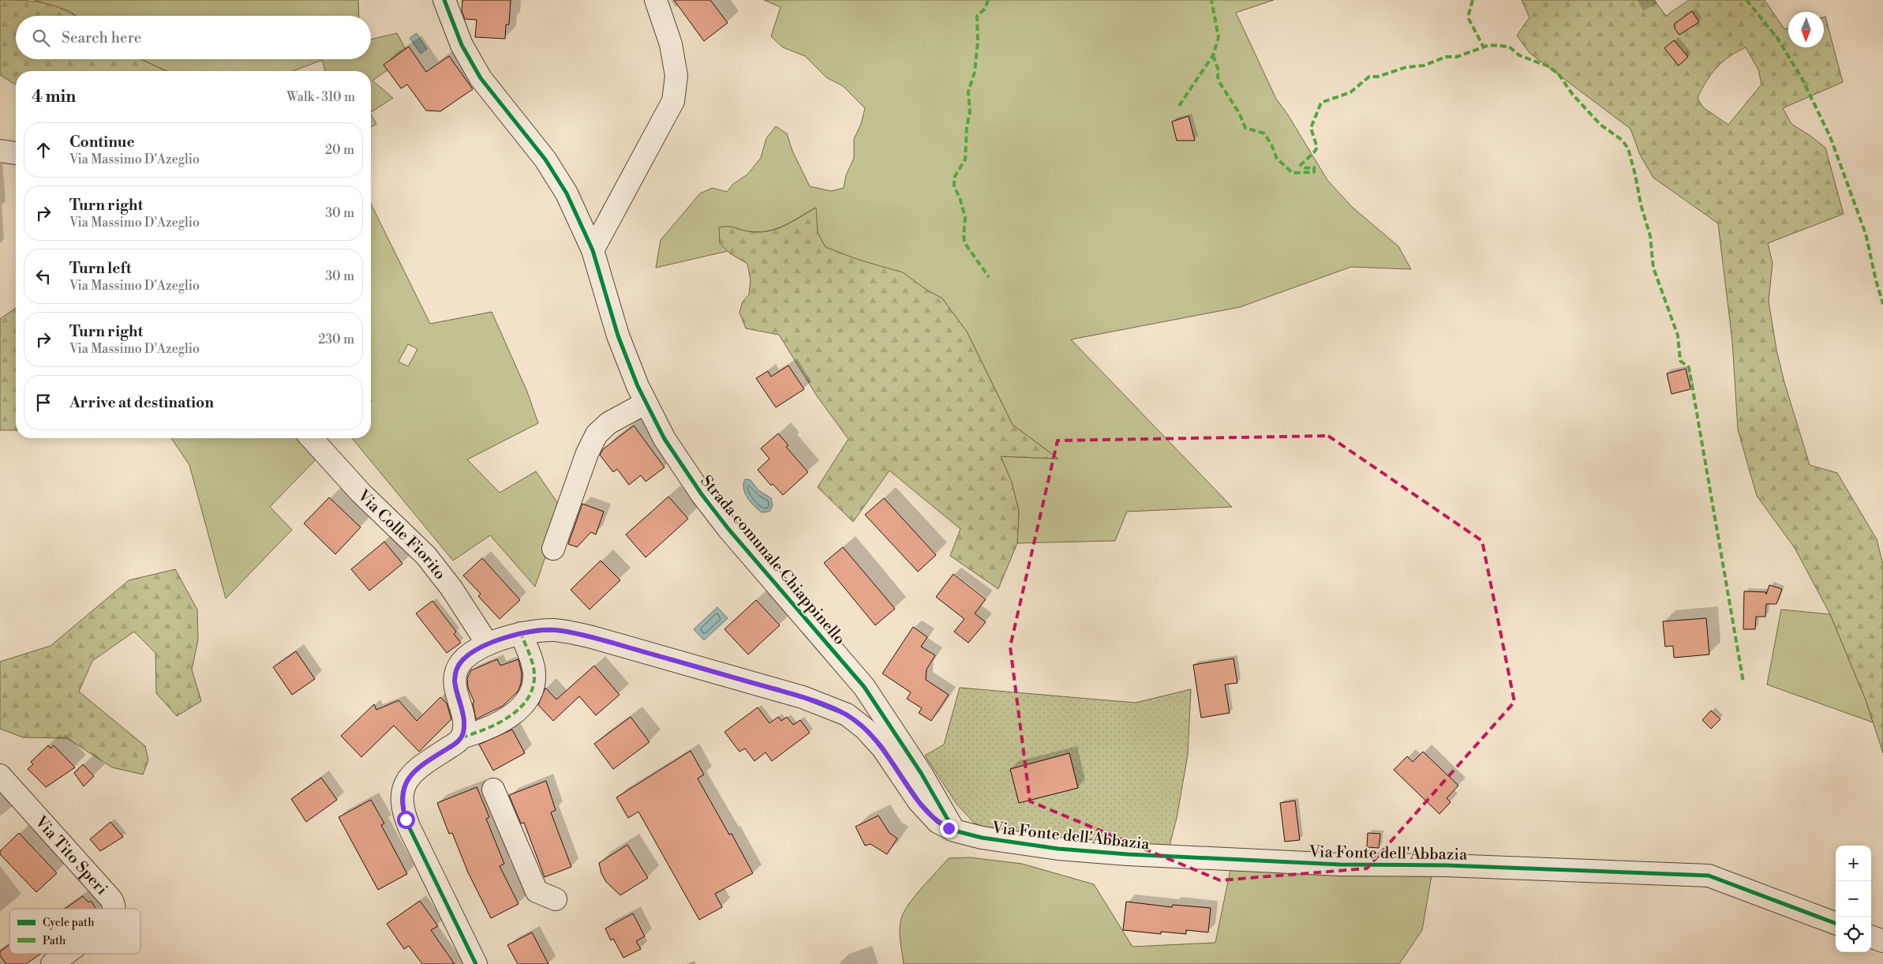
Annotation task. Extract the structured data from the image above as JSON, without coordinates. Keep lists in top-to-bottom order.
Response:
{
  "streets": {
    "street": [
      "Via Colle Fiorito",
      "Strada comunale Chiappinello",
      "Via Fonte dell'Abbazia",
      "Via Tito Speri"
    ]
  },
  "crossings": [
    ["Via Colle Fiorito", "Via Fonte dell'Abbazia"],
    ["Strada comunale Chiappinello", "Via Fonte dell'Abbazia"]
  ],
  "legend": ["Cycle path", "Path"],
  "north": "bottom",
  "page": {
    "search": "Search here",
    "heading": ["4 min", "Walk · 310 m"],
    "list": [
      ["Continue", "Via Massimo D'Azeglio", "20 m"],
      ["Turn right", "Via Massimo D'Azeglio", "30 m"],
      ["Turn left", "Via Massimo D'Azeglio", "30 m"],
      ["Turn right", "Via Massimo D'Azeglio", "230 m"],
      "Arrive at destination"
    ],
    "map_buttons": ["+", "−"]
  }
}
